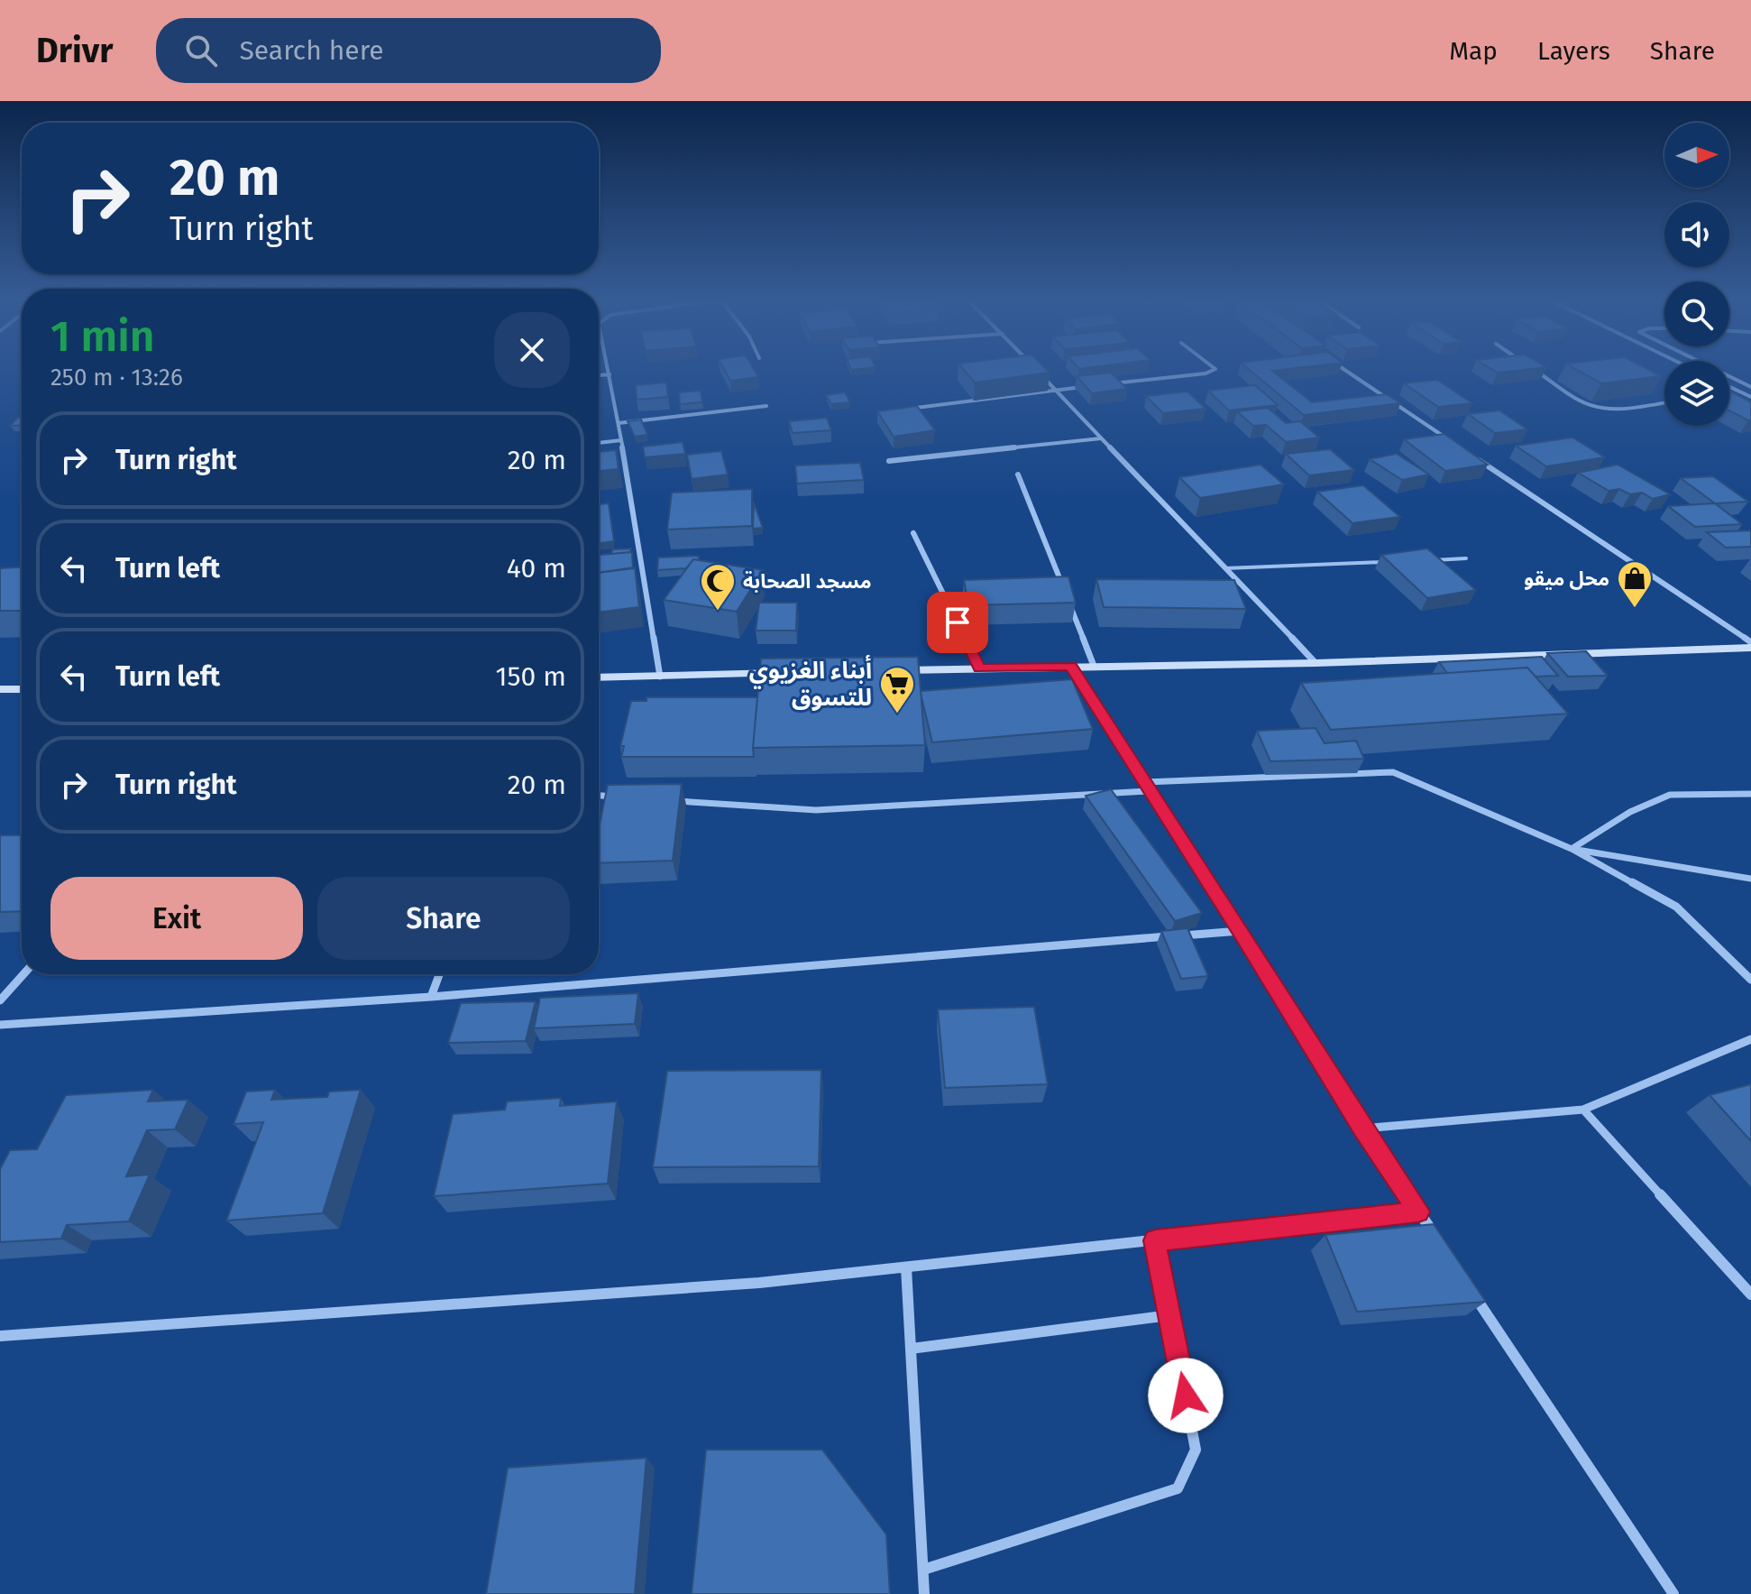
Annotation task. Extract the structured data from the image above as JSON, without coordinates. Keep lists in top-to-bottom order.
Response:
{
  "places": {
    "shop": ["محل ميقو"],
    "mosque": ["مسجد الصحابة"],
    "supermarket": ["أبناء الغزيوي للتسوق"]
  },
  "north": "right",
  "page": {
    "header": "Drivr",
    "search": "Search here",
    "nav": ["Map", "Layers", "Share"],
    "turn": ["20 m", "Turn right"],
    "heading": ["1 min", "250 m · 13:26"],
    "list": [
      {
        "name": "Turn right",
        "value": "20 m"
      },
      {
        "name": "Turn left",
        "value": "40 m"
      },
      {
        "name": "Turn left",
        "value": "150 m"
      },
      {
        "name": "Turn right",
        "value": "20 m"
      }
    ],
    "buttons": ["Exit", "Share"]
  }
}
